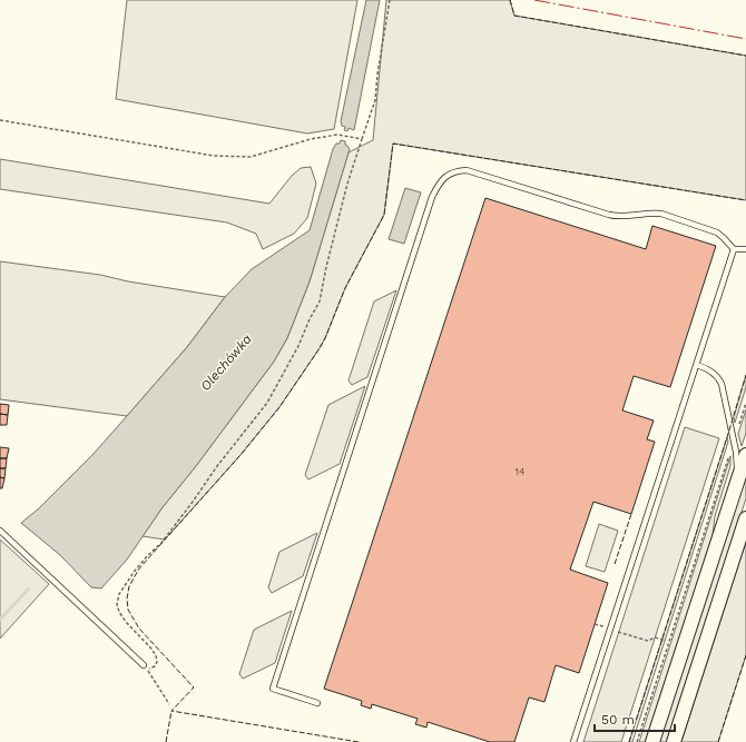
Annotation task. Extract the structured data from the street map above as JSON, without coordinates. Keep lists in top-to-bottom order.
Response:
{
  "water": ["Olechówka"],
  "house_numbers": ["14"],
  "scale_bar": "50 m"
}
